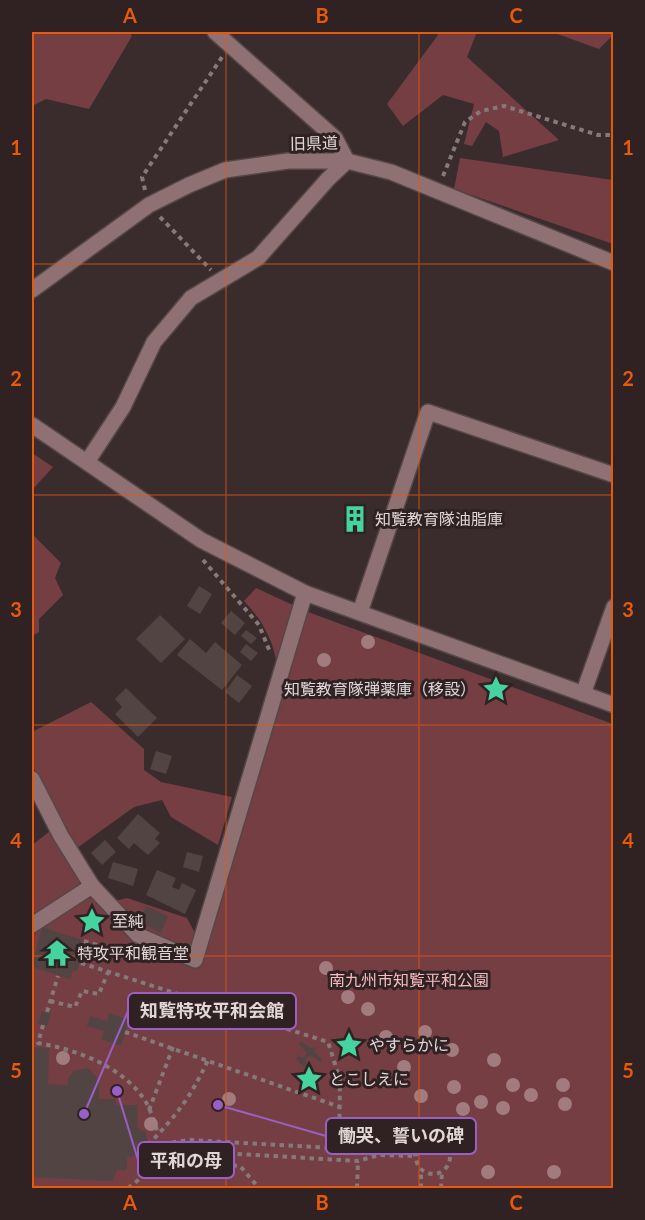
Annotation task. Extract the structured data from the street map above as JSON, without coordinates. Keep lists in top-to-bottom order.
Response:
{
  "streets": {
    "street": ["旧県道"]
  },
  "parks": ["南九州市知覧平和公園"],
  "places": {
    "building": ["知覧教育隊油脂庫"],
    "place": [
      "知覧教育隊弾薬庫（移設）",
      "至純",
      "やすらかに",
      "とこしえに"
    ],
    "temple": ["特攻平和観音堂"],
    "other": ["平和の母", "慟哭、誓いの碑", "知覧特攻平和会館"]
  },
  "grid": {
    "columns": ["A", "B", "C"],
    "rows": [
      "1",
      "2",
      "3",
      "4",
      "5"
    ]
  }
}
